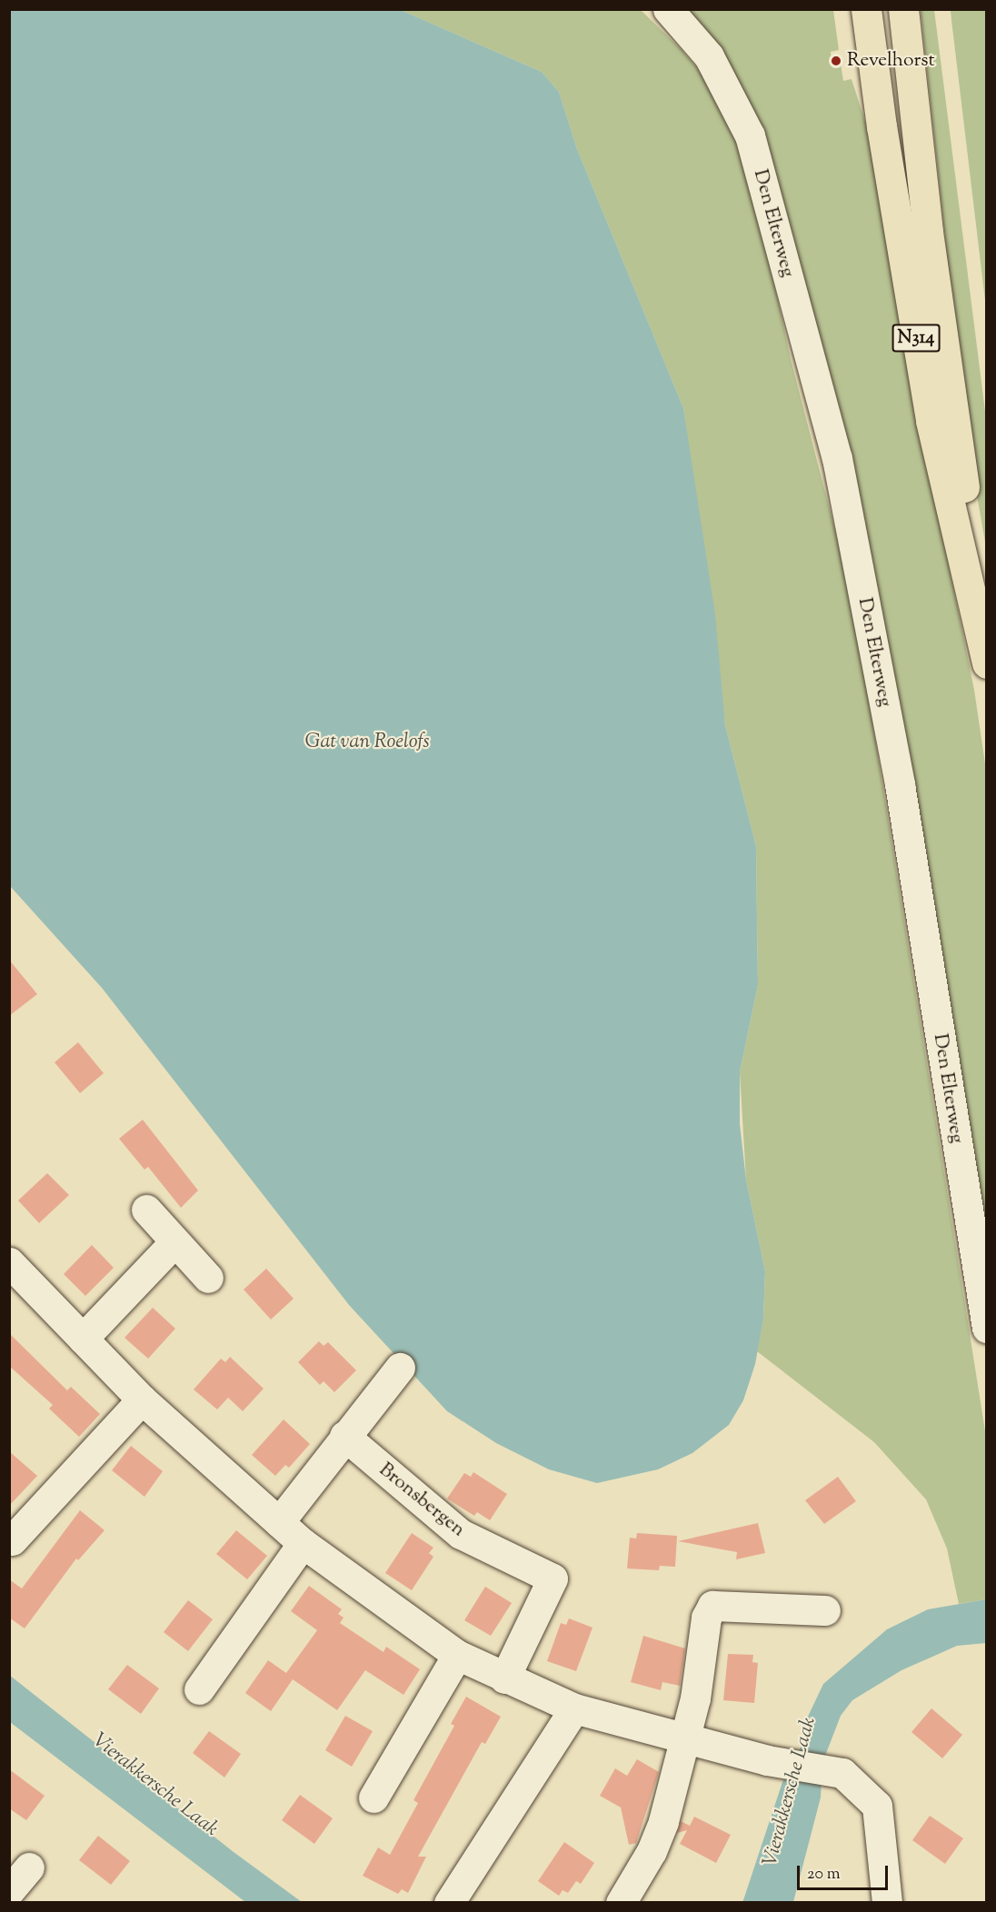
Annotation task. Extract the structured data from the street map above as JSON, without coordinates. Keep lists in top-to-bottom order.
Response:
{
  "streets": {
    "main road": ["N314"],
    "street": ["Den Elterweg", "Bronsbergen"]
  },
  "water": ["Gat van Roelofs", "Vierakkersche Laak"],
  "places": ["Revelhorst"],
  "scale_bar": "20 m"
}
